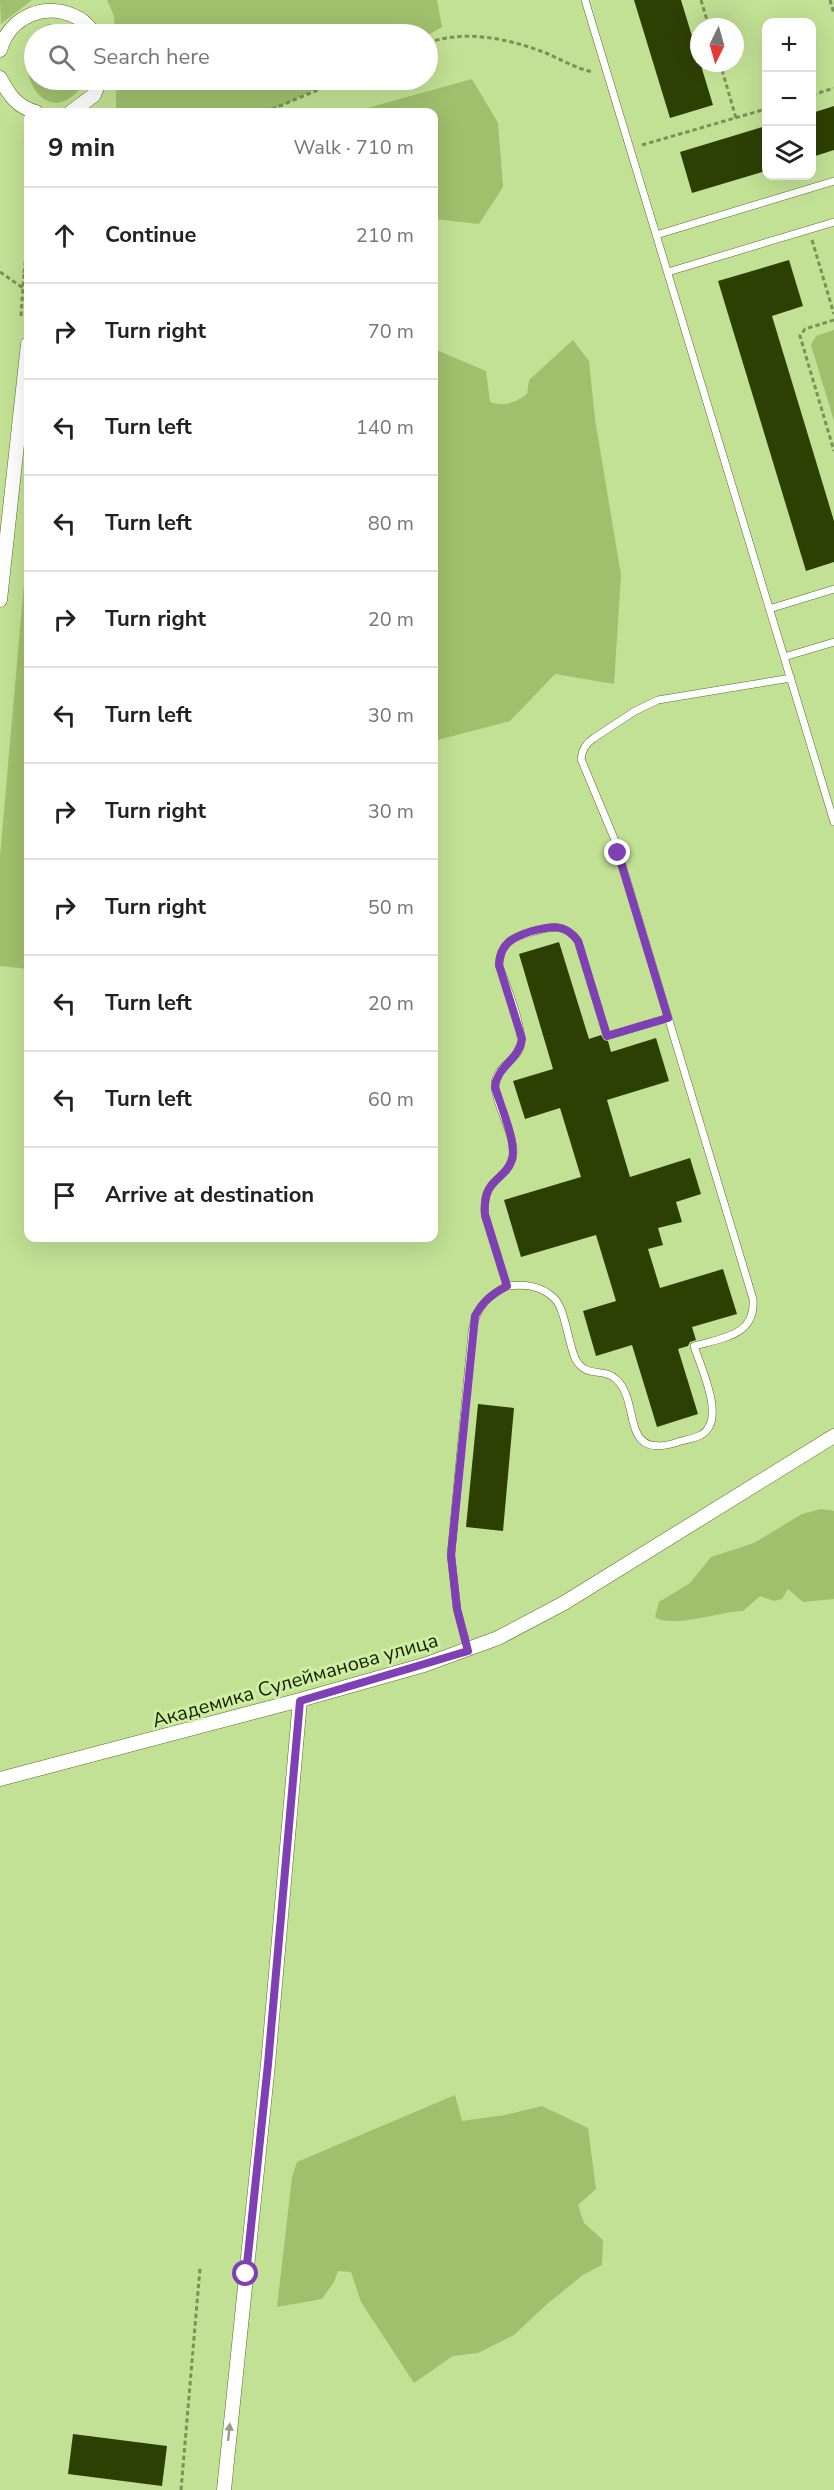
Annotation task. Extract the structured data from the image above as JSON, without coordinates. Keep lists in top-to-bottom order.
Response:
{
  "streets": {
    "street": ["Академика Сулейманова улица"]
  },
  "north": "bottom",
  "page": {
    "map_buttons": ["+", "−"],
    "search": "Search here",
    "heading": ["9 min", "Walk · 710 m"],
    "list": [
      ["Continue", "210 m"],
      ["Turn right", "70 m"],
      ["Turn left", "140 m"],
      ["Turn left", "80 m"],
      ["Turn right", "20 m"],
      ["Turn left", "30 m"],
      ["Turn right", "30 m"],
      ["Turn right", "50 m"],
      ["Turn left", "20 m"],
      ["Turn left", "60 m"],
      "Arrive at destination"
    ]
  }
}
